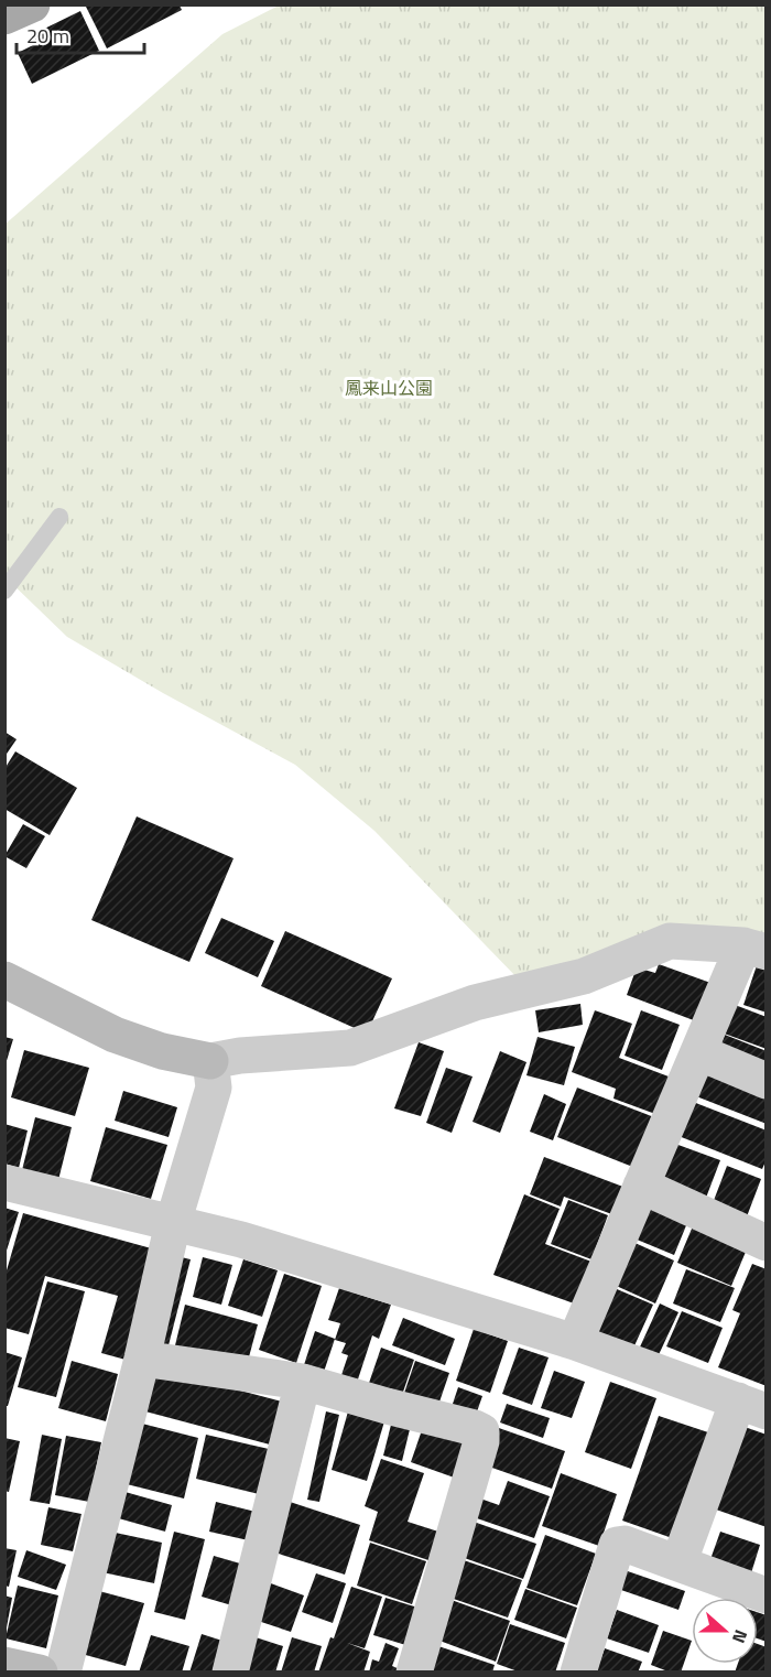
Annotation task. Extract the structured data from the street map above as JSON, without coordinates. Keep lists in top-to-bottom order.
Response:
{
  "parks": ["鳳来山公園"],
  "scale_bar": "20 m",
  "north": "right"
}
